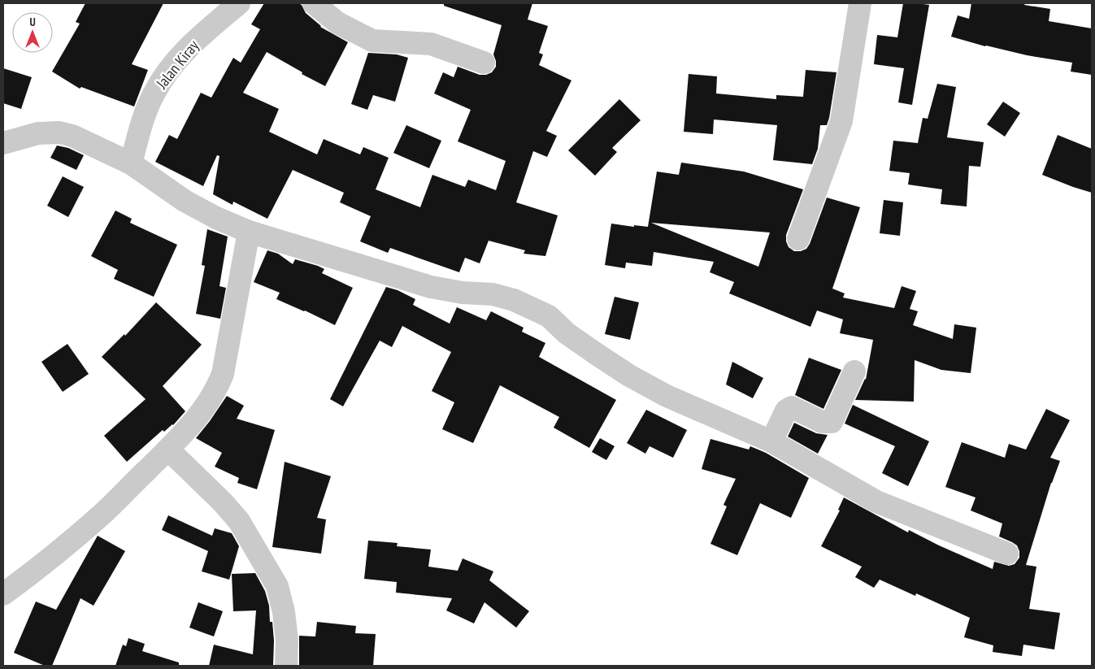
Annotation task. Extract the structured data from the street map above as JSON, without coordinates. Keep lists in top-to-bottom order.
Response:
{
  "streets": {
    "street": ["Jalan Kiray"]
  },
  "north": "top"
}
